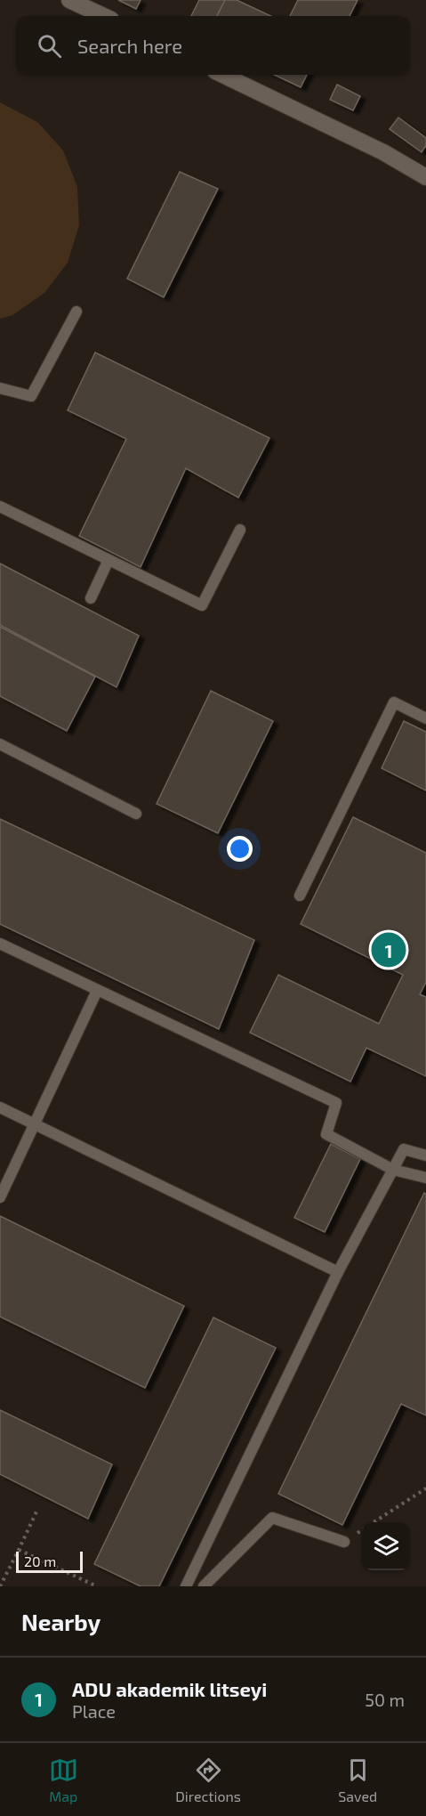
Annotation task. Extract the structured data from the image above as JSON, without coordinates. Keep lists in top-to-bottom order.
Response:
{
  "scale_bar": "20 m",
  "page": {
    "search": "Search here",
    "pins": "1",
    "scale": "20 m",
    "heading": "Nearby",
    "list": [
      {
        "mark": "1",
        "name": "ADU akademik litseyi",
        "note": "Place",
        "value": "50 m"
      }
    ],
    "nav": ["Map", "Directions", "Saved"]
  }
}
